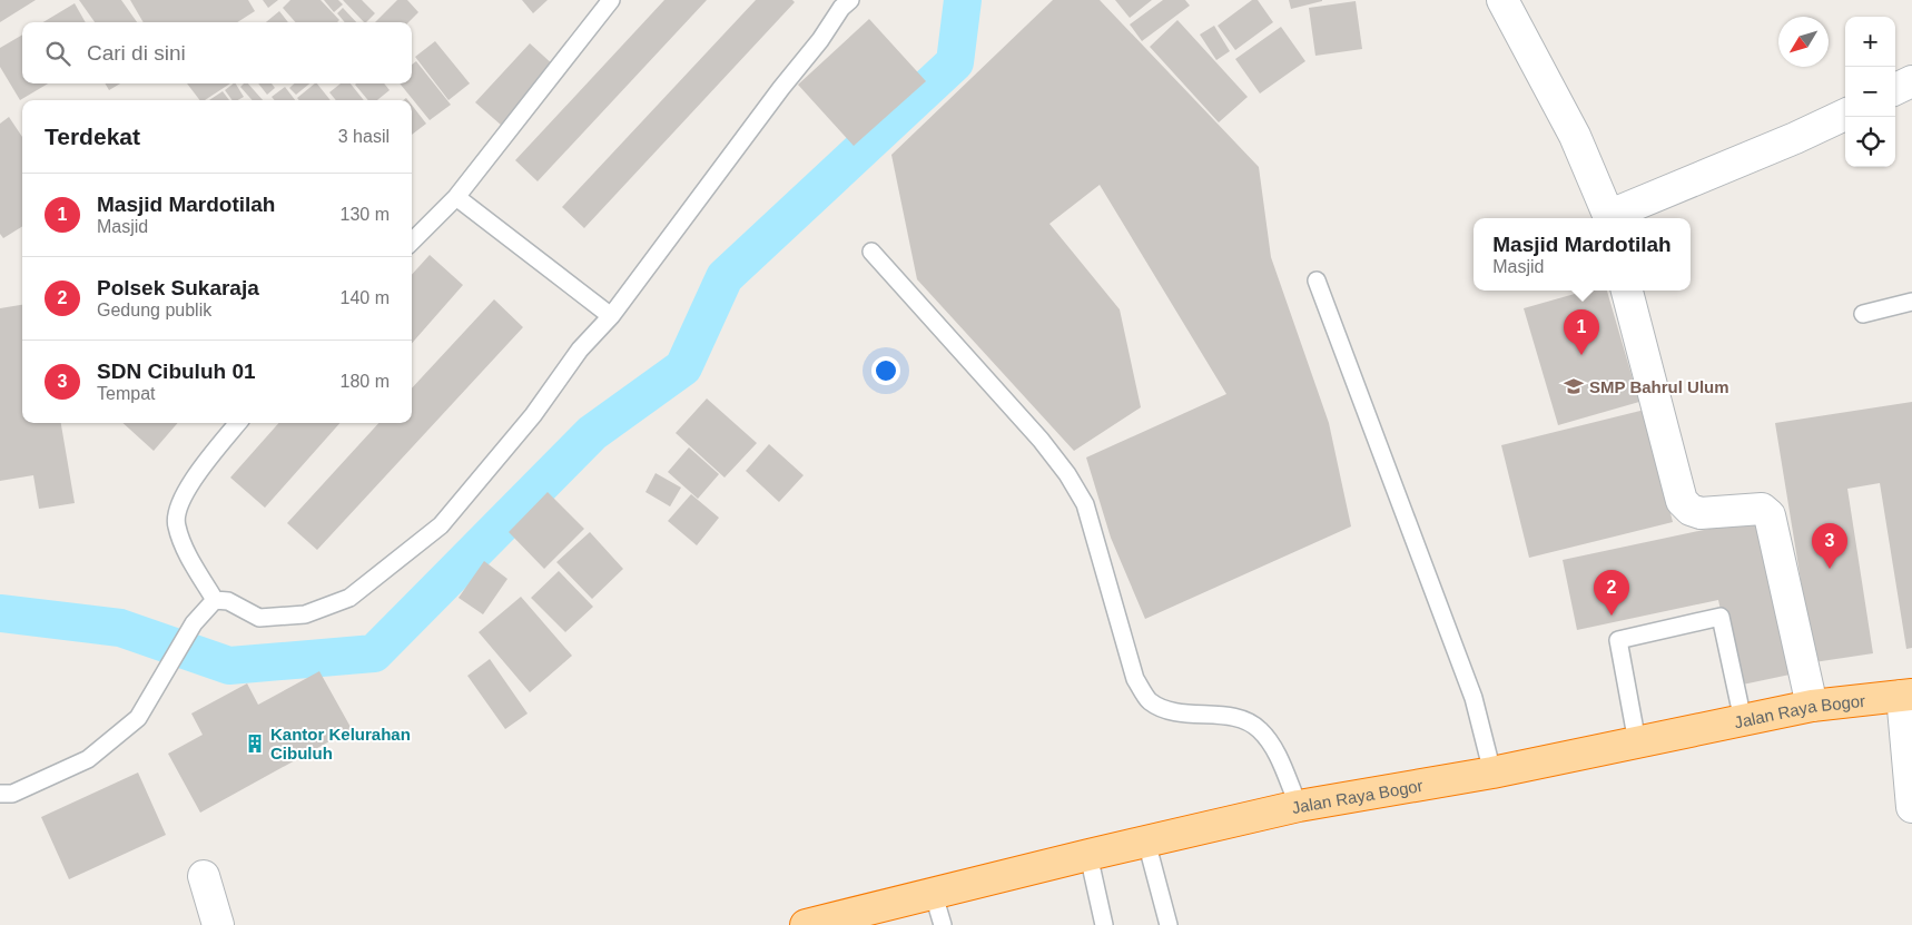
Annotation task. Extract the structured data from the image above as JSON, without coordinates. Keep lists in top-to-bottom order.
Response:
{
  "streets": {
    "highway": ["Jalan Raya Bogor"]
  },
  "places": {
    "school or university": ["SMP Bahrul Ulum"],
    "building": ["Kantor Kelurahan Cibuluh"]
  },
  "north": "bottom left",
  "page": {
    "map_buttons": ["+", "−"],
    "search": "Cari di sini",
    "heading": ["Terdekat", "3 hasil"],
    "list": [
      {
        "mark": "1",
        "name": "Masjid Mardotilah",
        "note": "Masjid",
        "value": "130 m"
      },
      {
        "mark": "2",
        "name": "Polsek Sukaraja",
        "note": "Gedung publik",
        "value": "140 m"
      },
      {
        "mark": "3",
        "name": "SDN Cibuluh 01",
        "note": "Tempat",
        "value": "180 m"
      }
    ],
    "popup": ["Masjid Mardotilah", "Masjid"],
    "pins": ["1", "3", "2"]
  }
}
